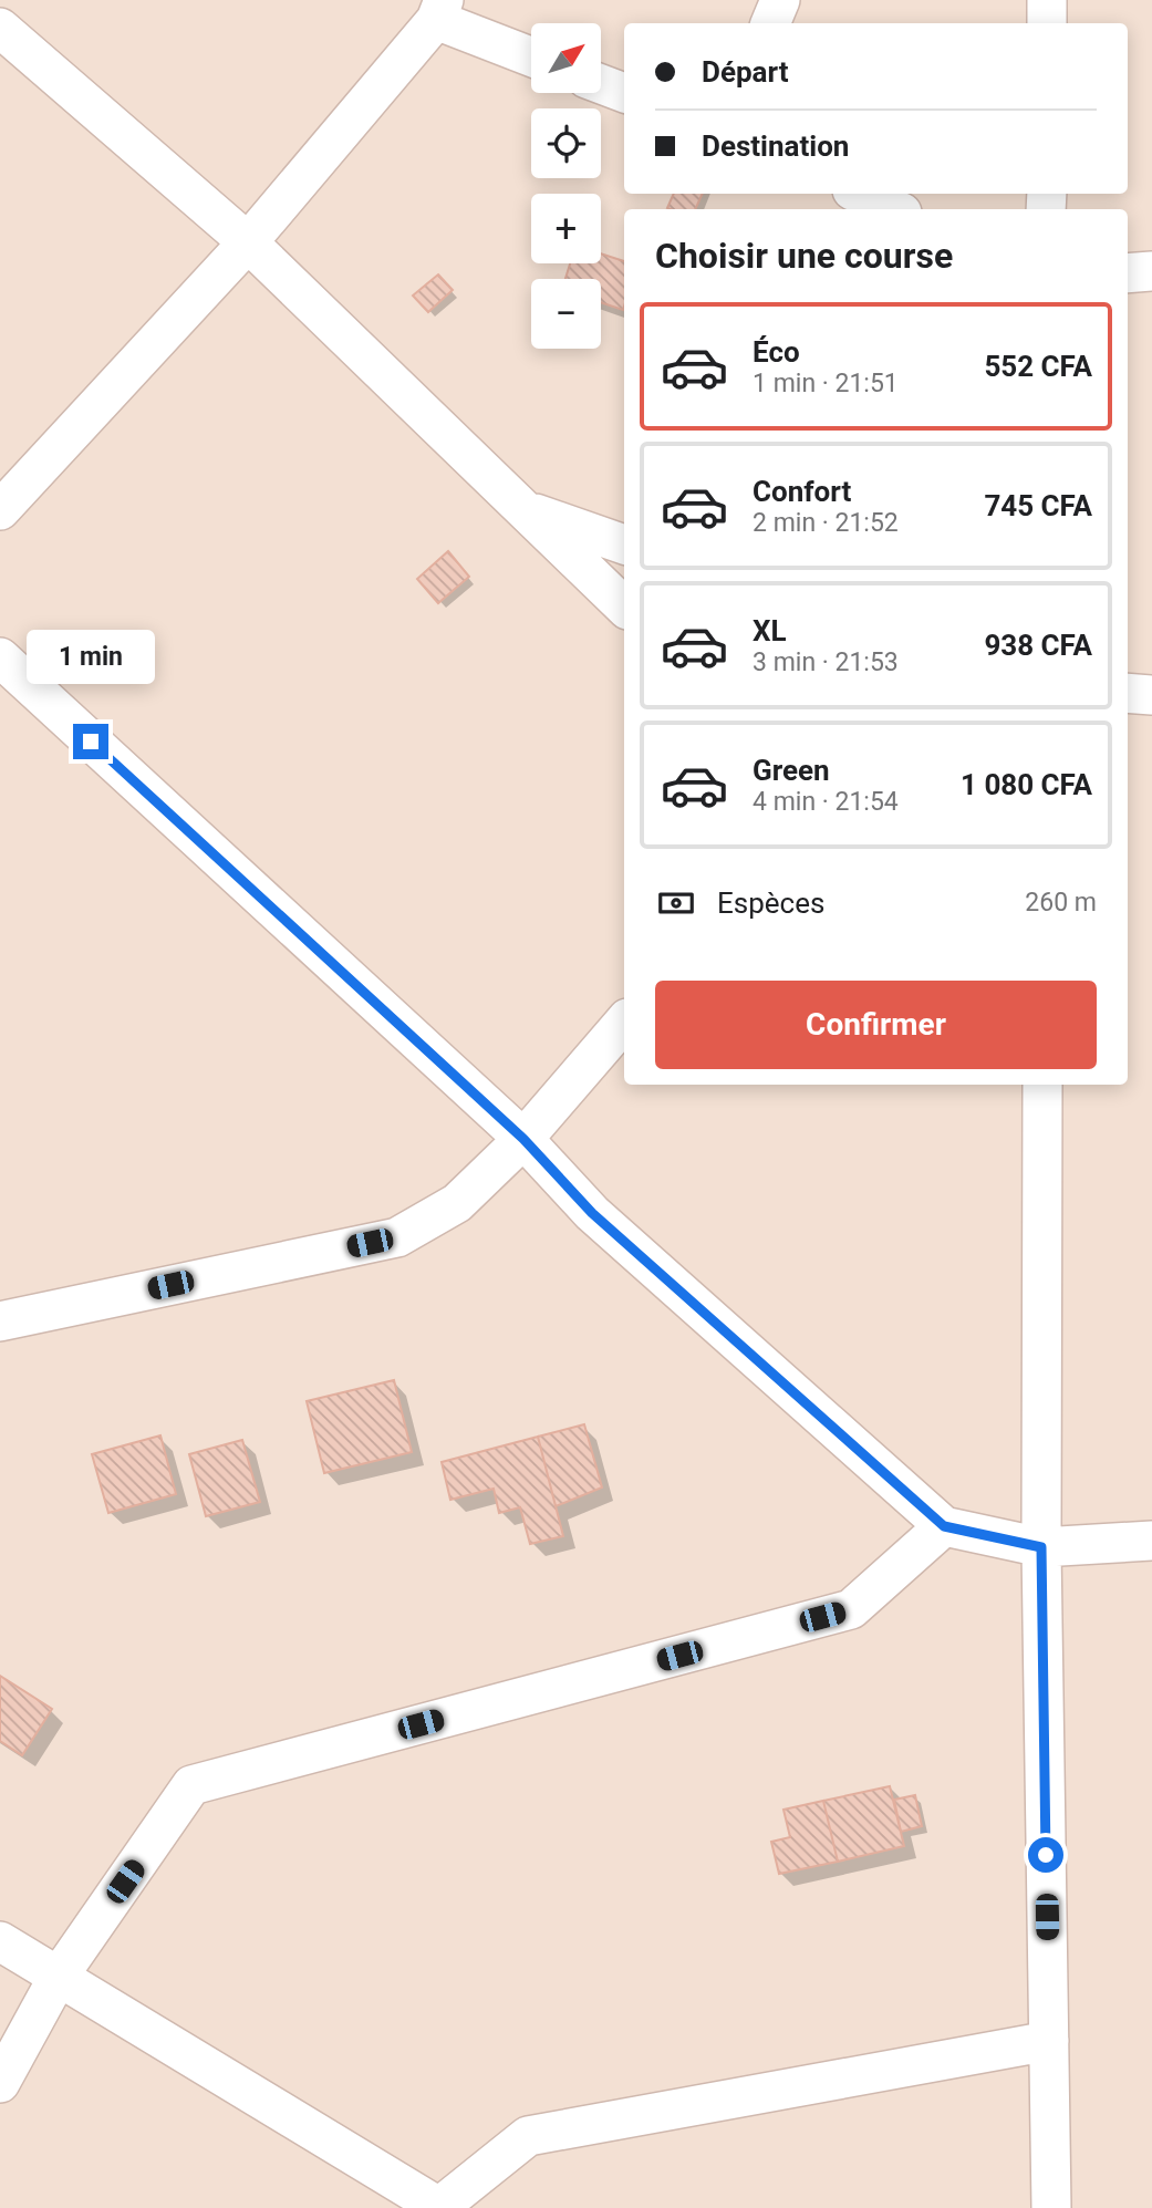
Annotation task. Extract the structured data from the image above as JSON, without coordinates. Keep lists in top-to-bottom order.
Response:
{
  "north": "top right",
  "page": {
    "map_buttons": ["+", "−"],
    "banner": ["Départ", "Destination"],
    "heading": "Choisir une course",
    "list": [
      {
        "name": "Éco",
        "note": "1 min · 21:51",
        "value": "552 CFA"
      },
      {
        "name": "Confort",
        "note": "2 min · 21:52",
        "value": "745 CFA"
      },
      {
        "name": "XL",
        "note": "3 min · 21:53",
        "value": "938 CFA"
      },
      {
        "name": "Green",
        "note": "4 min · 21:54",
        "value": "1 080 CFA"
      }
    ],
    "bubble": "1 min",
    "pay": ["Espèces", "260 m"],
    "buttons": "Confirmer"
  }
}
